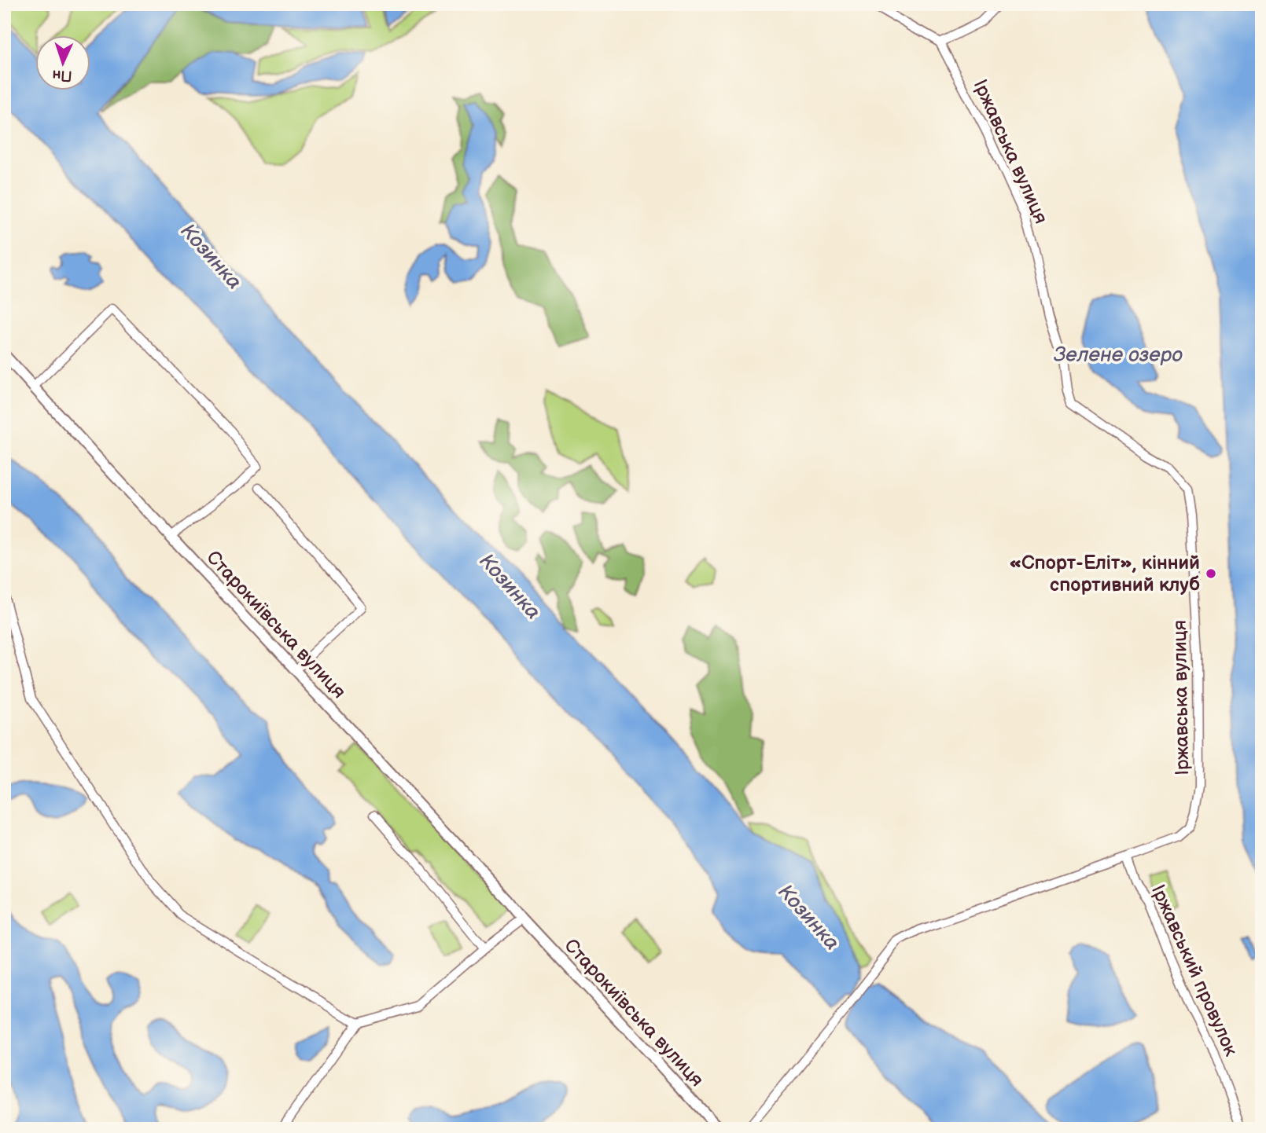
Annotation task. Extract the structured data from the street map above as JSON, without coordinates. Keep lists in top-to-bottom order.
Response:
{
  "streets": {
    "street": ["Іржавська вулиця", "Старокиївська вулиця", "Іржавський провулок"]
  },
  "crossings": [
    ["Іржавська вулиця", "Іржавський провулок"]
  ],
  "water": ["Козинка", "Зелене озеро"],
  "places": ["«Спорт-Еліт», кінний спортивний клуб"],
  "north": "bottom"
}
